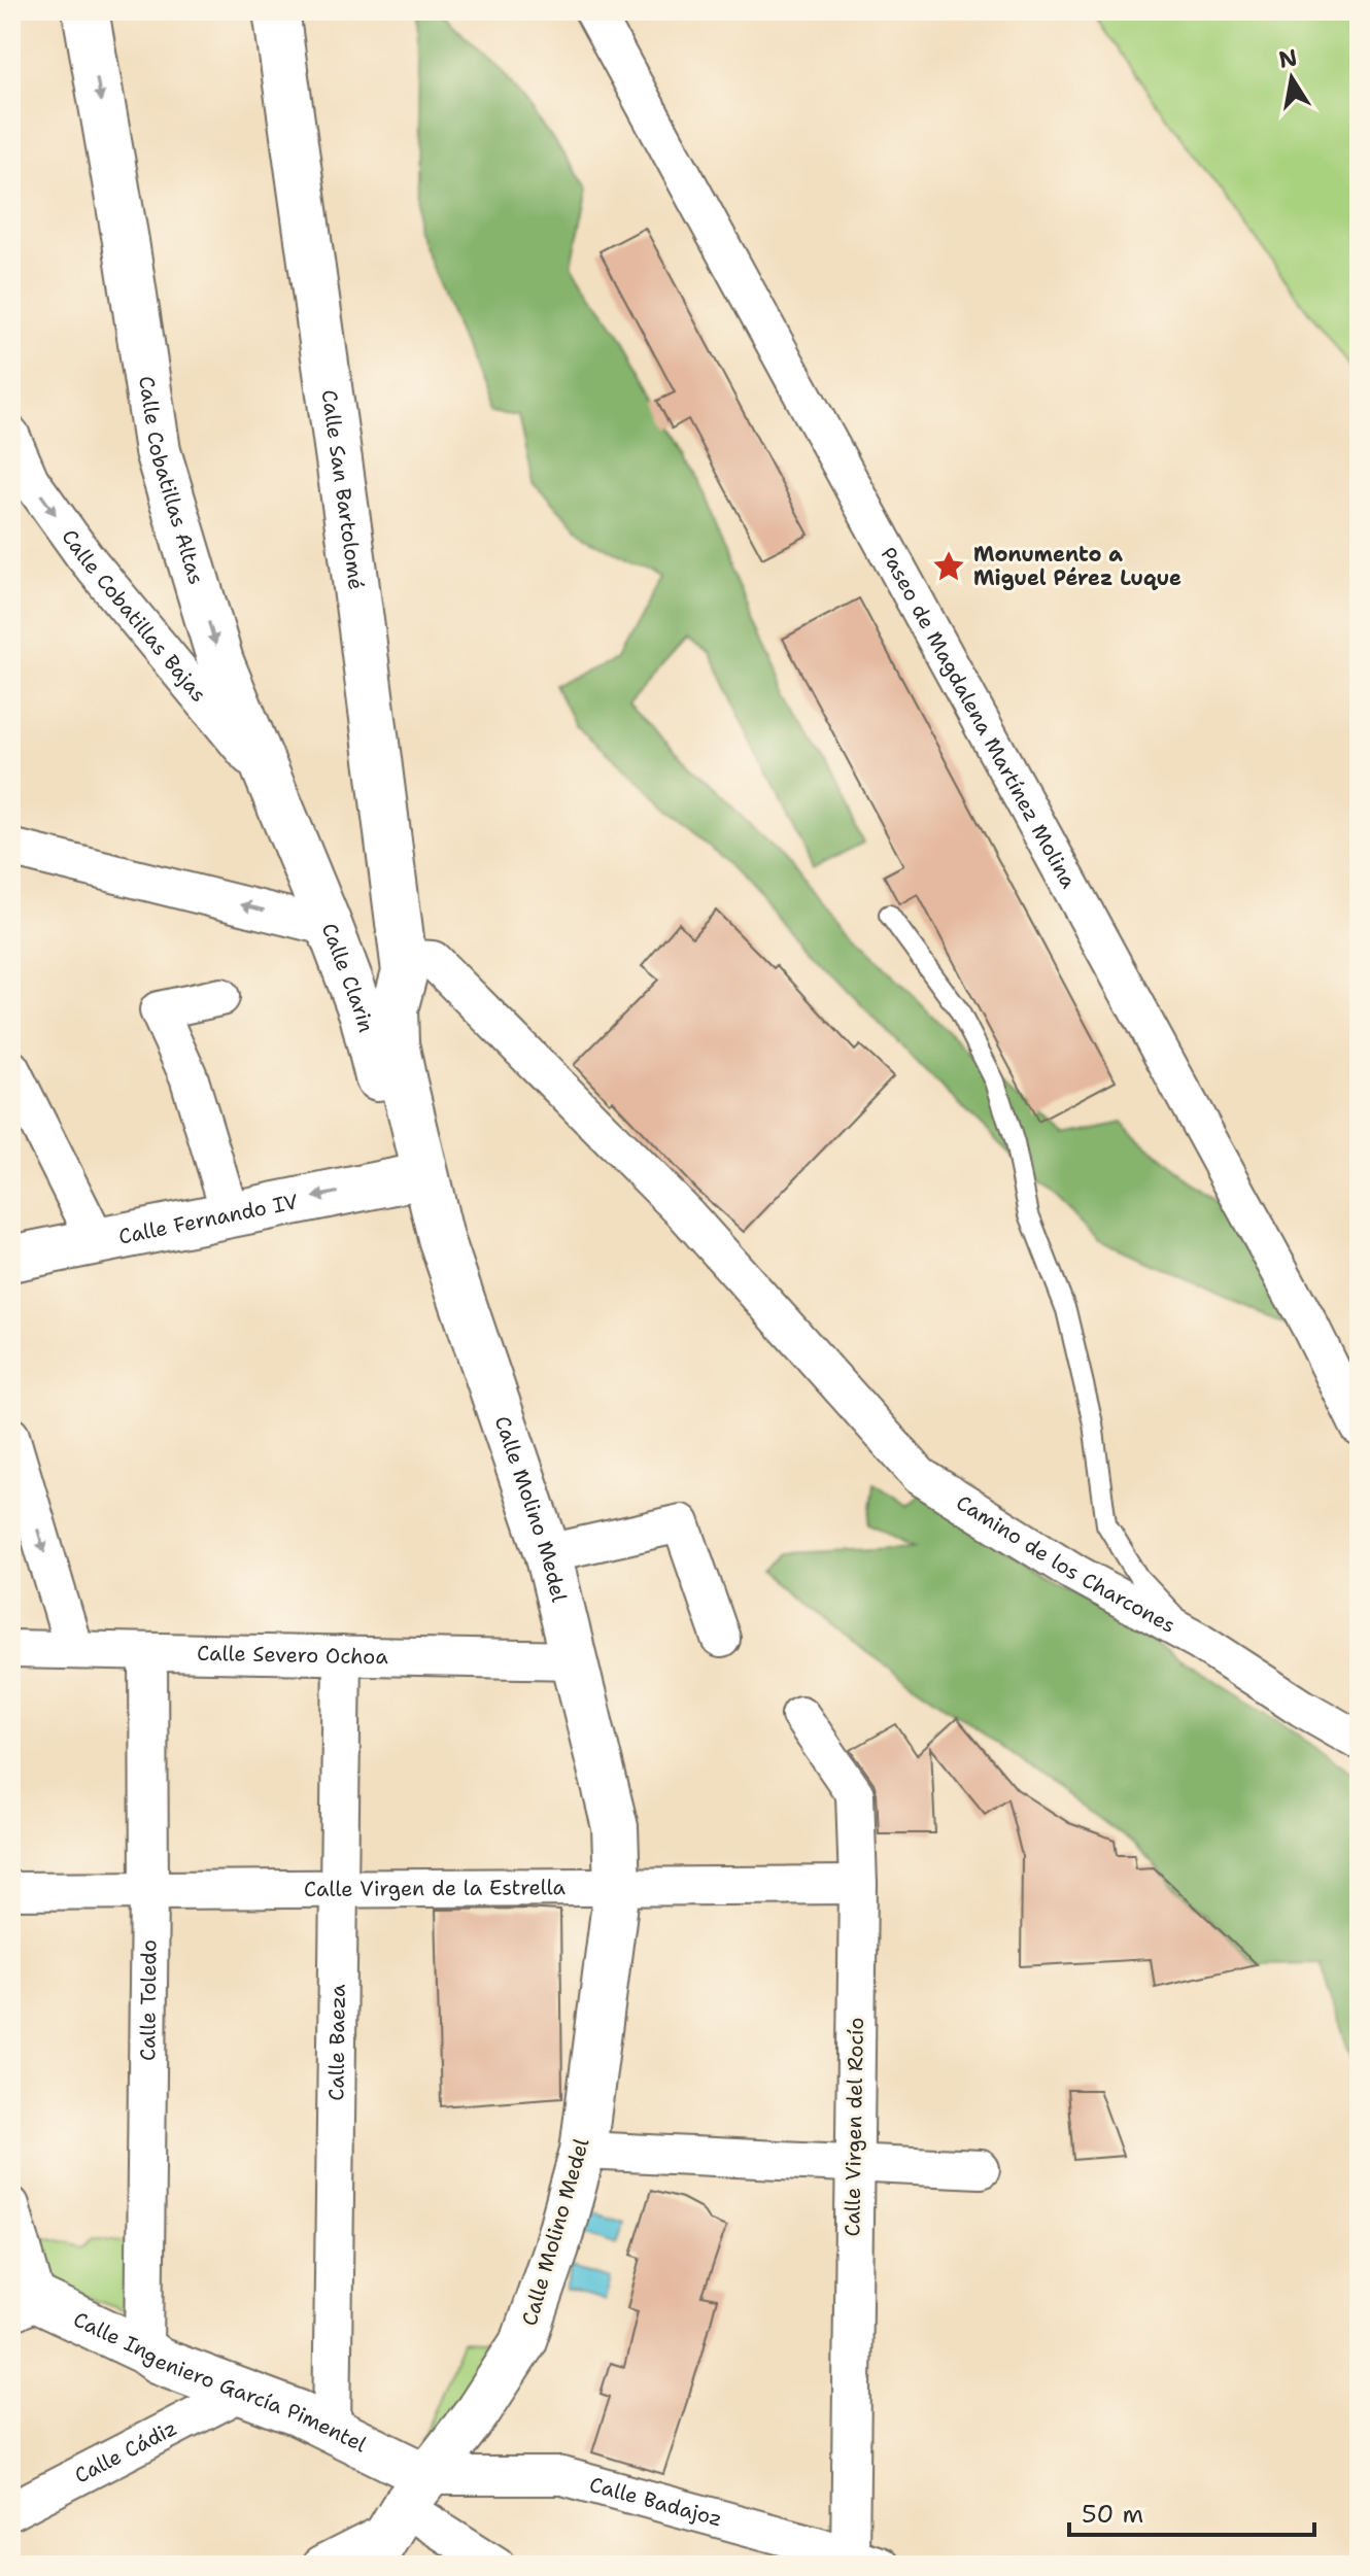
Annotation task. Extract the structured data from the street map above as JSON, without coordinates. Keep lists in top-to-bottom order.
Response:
{
  "streets": {
    "street": [
      "Calle Cobatillas Altas",
      "Calle San Bartolomé",
      "Calle Cobatillas Bajas",
      "Paseo de Magdalena Martínez Molina",
      "Calle Clarin",
      "Calle Fernando IV",
      "Calle Molino Medel",
      "Camino de los Charcones",
      "Calle Severo Ochoa",
      "Calle Virgen de la Estrella",
      "Calle Toledo",
      "Calle Baeza",
      "Calle Virgen del Rocío",
      "Calle Ingeniero García Pimentel",
      "Calle Cádiz",
      "Calle Badajoz"
    ]
  },
  "crossings": [
    ["Calle Cobatillas Altas", "Calle Cobatillas Bajas"],
    ["Calle Cobatillas Altas", "Calle Clarin"],
    ["Calle San Bartolomé", "Calle Molino Medel"],
    ["Calle San Bartolomé", "Camino de los Charcones"],
    ["Calle Clarin", "Calle Fernando IV"],
    ["Calle Clarin", "Calle Molino Medel"],
    ["Calle Molino Medel", "Camino de los Charcones"],
    ["Calle Molino Medel", "Calle Severo Ochoa"],
    ["Calle Molino Medel", "Calle Virgen de la Estrella"],
    ["Calle Molino Medel", "Calle Ingeniero García Pimentel"],
    ["Calle Molino Medel", "Calle Badajoz"],
    ["Calle Severo Ochoa", "Calle Toledo"],
    ["Calle Severo Ochoa", "Calle Baeza"],
    ["Calle Virgen de la Estrella", "Calle Toledo"],
    ["Calle Virgen de la Estrella", "Calle Baeza"],
    ["Calle Virgen de la Estrella", "Calle Virgen del Rocío"],
    ["Calle Toledo", "Calle Ingeniero García Pimentel"],
    ["Calle Baeza", "Calle Ingeniero García Pimentel"],
    ["Calle Virgen del Rocío", "Calle Badajoz"],
    ["Calle Ingeniero García Pimentel", "Calle Cádiz"],
    ["Calle Ingeniero García Pimentel", "Calle Badajoz"]
  ],
  "one_way": [
    "Calle Cobatillas Altas",
    "Calle Cobatillas Bajas",
    "Calle Clarin",
    "Calle Fernando IV"
  ],
  "places": {
    "place": ["Monumento a Miguel Pérez Luque"]
  },
  "scale_bar": "50 m",
  "north": "top"
}
